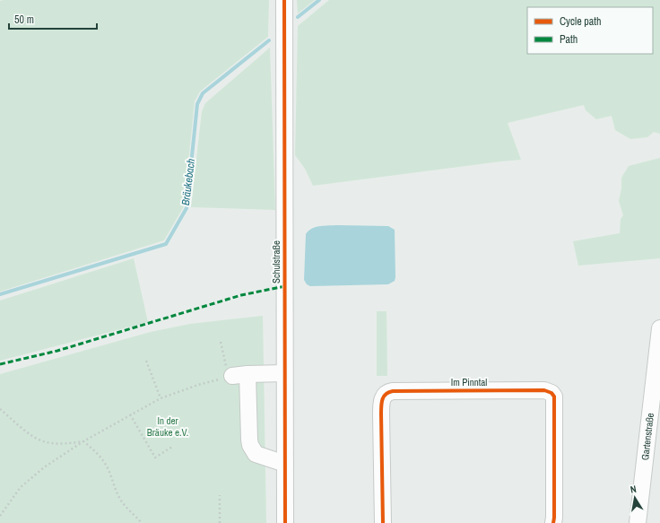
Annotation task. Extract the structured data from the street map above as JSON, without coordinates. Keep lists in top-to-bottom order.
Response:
{
  "streets": {
    "street": ["Schulstraße", "Im Pinntal", "Gartenstraße"]
  },
  "water": ["Bräukebach"],
  "parks": ["In der Bräuke e.V."],
  "legend": ["Cycle path", "Path"],
  "scale_bar": "50 m",
  "north": "top"
}
